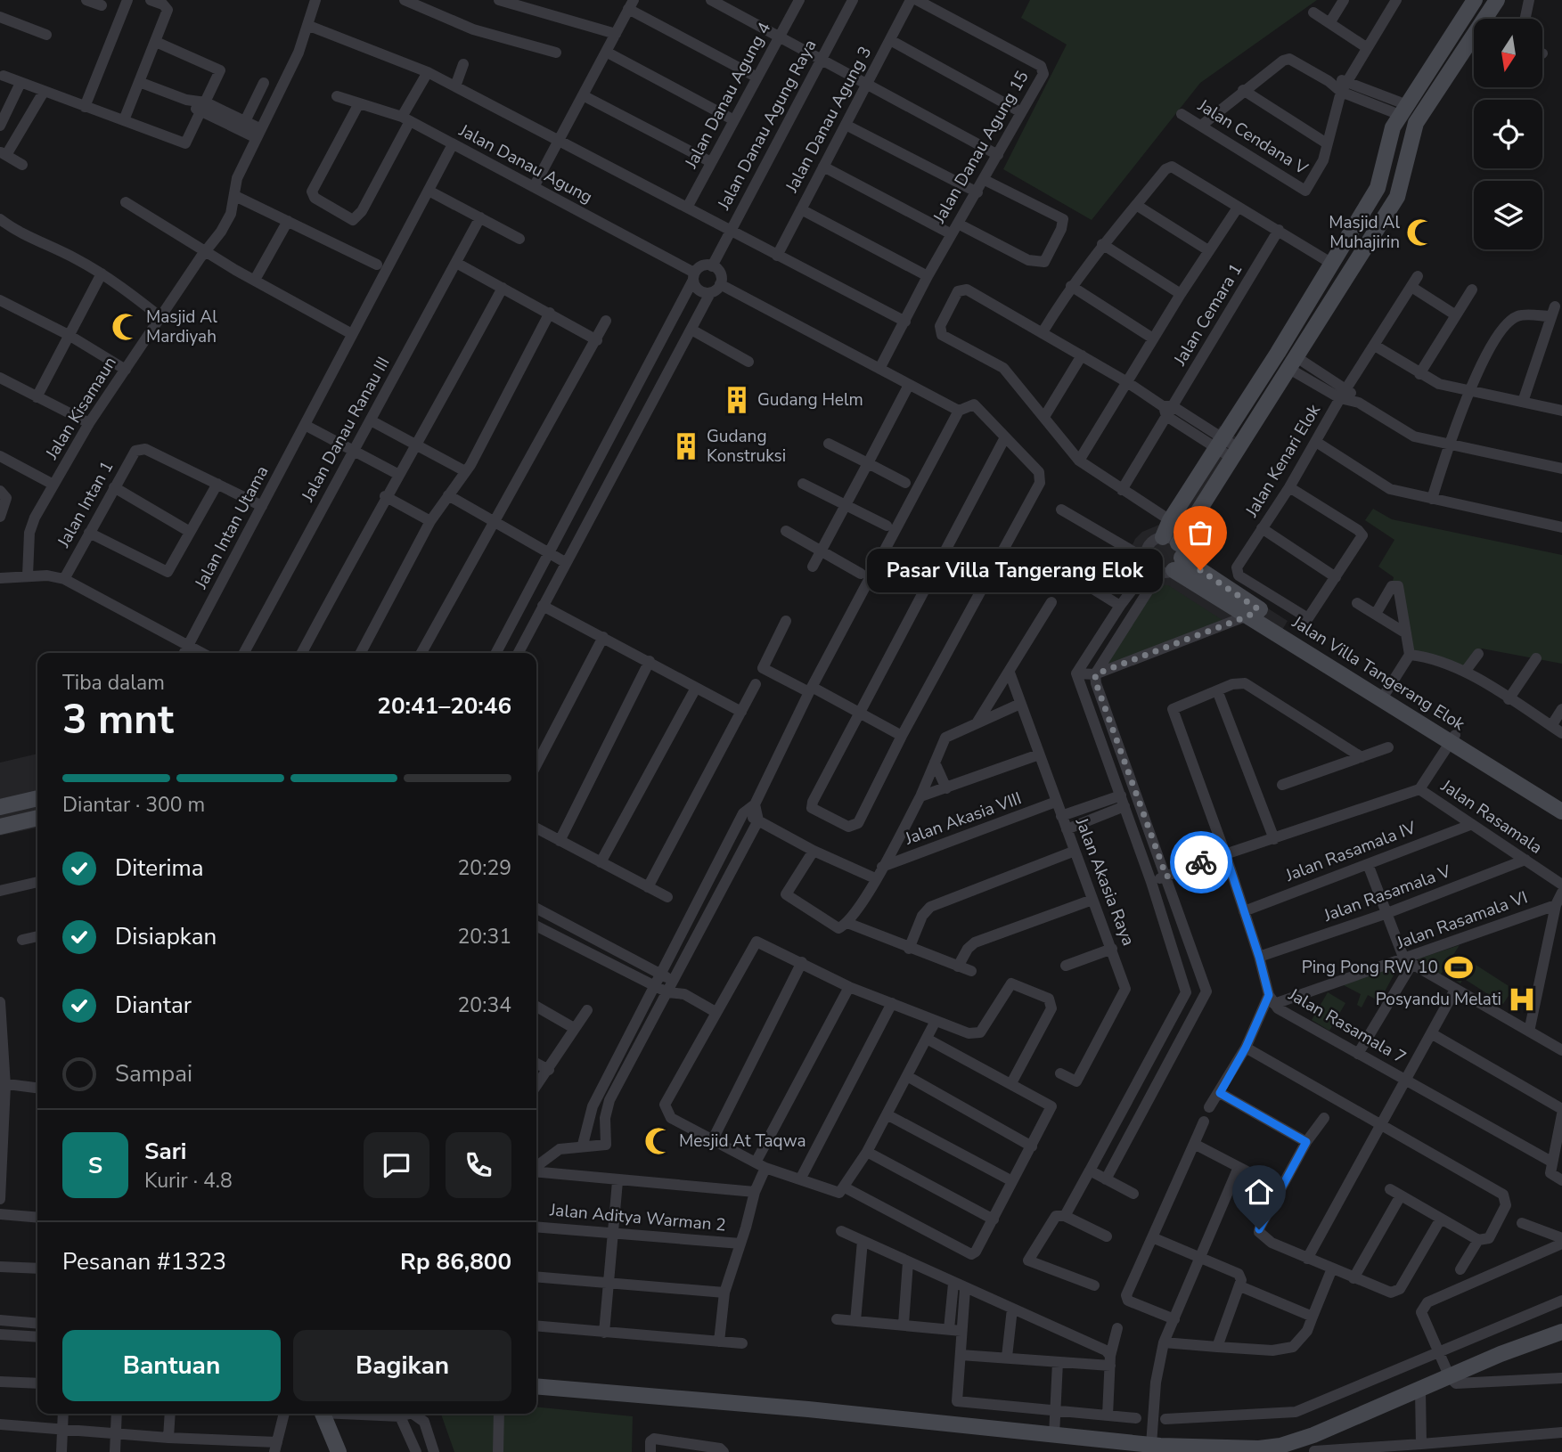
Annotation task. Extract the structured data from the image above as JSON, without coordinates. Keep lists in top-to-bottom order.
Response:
{
  "streets": {
    "street": [
      "Jalan Danau Agung 4",
      "Jalan Danau Agung 3",
      "Jalan Danau Agung Raya",
      "Jalan Cendana V",
      "Jalan Danau Agung 15",
      "Jalan Danau Agung",
      "Jalan Cemara 1",
      "Jalan Kisamaun",
      "Jalan Danau Ranau III",
      "Jalan Kenari Elok",
      "Jalan Intan 1",
      "Jalan Intan Utama",
      "Jalan Villa Tangerang Elok",
      "Jalan Rasamala",
      "Jalan Akasia VIII",
      "Jalan Rasamala IV",
      "Jalan Akasia Raya",
      "Jalan Rasamala V",
      "Jalan Rasamala VI",
      "Jalan Rasamala 7",
      "Jalan Aditya Warman 2"
    ]
  },
  "crossings": [
    ["Jalan Danau Agung Raya", "Jalan Danau Agung"],
    ["Jalan Danau Agung", "Jalan Intan Utama"],
    ["Jalan Villa Tangerang Elok", "Jalan Rasamala"],
    ["Jalan Rasamala", "Jalan Rasamala IV"],
    ["Jalan Rasamala", "Jalan Rasamala V"],
    ["Jalan Akasia VIII", "Jalan Akasia Raya"],
    ["Jalan Rasamala VI", "Jalan Rasamala 7"]
  ],
  "places": {
    "mosque": ["Masjid Al Muhajirin", "Masjid Al Mardiyah", "Mesjid At Taqwa"],
    "building": ["Gudang Helm", "Gudang Konstruksi"],
    "other": ["Pasar Villa Tangerang Elok"],
    "sports": ["Ping Pong RW 10"],
    "hospital": ["Posyandu Melati"]
  },
  "north": "bottom",
  "page": {
    "bubble": "Pasar Villa Tangerang Elok",
    "heading": ["3 mnt", "Tiba dalam", "20:41–20:46"],
    "panel": [
      "Sari",
      "Kurir · 4.8",
      "Pesanan #1323",
      "Rp 86,800"
    ],
    "bar": "Diantar · 300 m",
    "list": [
      ["Diterima", "20:29"],
      ["Disiapkan", "20:31"],
      ["Diantar", "20:34"],
      "Sampai"
    ],
    "round": "S",
    "buttons": ["Bantuan", "Bagikan"]
  }
}
